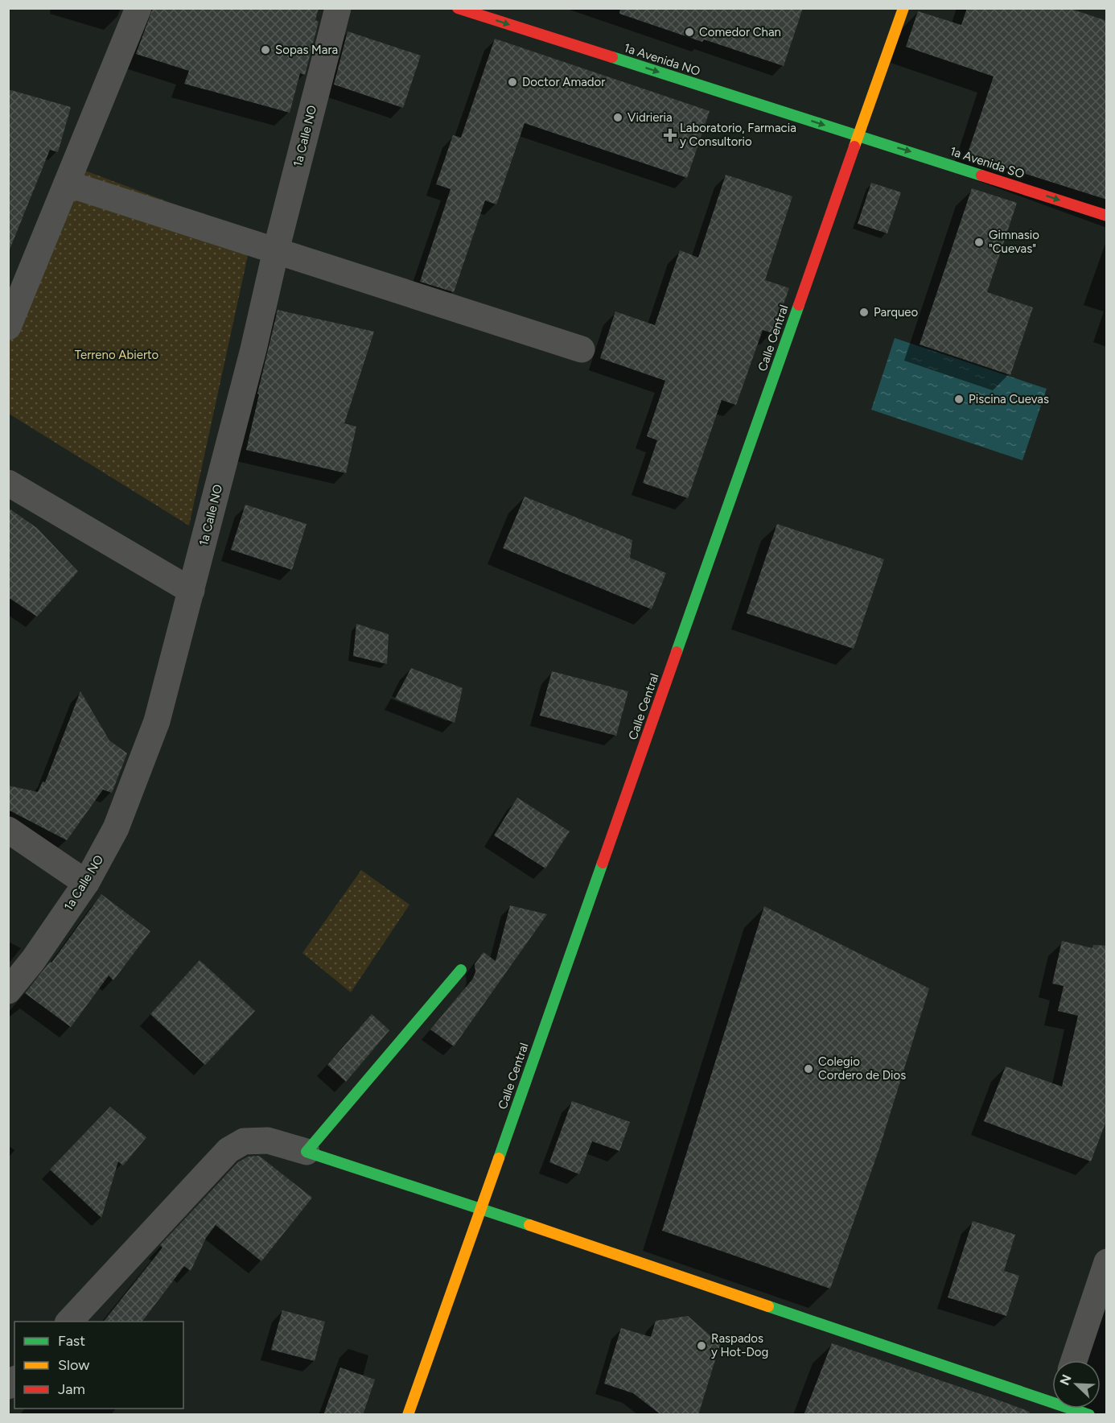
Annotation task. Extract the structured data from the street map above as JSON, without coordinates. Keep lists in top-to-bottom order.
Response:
{
  "streets": {
    "street": [
      "1a Avenida NO",
      "1a Calle NO",
      "1a Avenida SO",
      "Calle Central"
    ]
  },
  "crossings": [
    ["1a Avenida NO", "1a Avenida SO"],
    ["1a Avenida NO", "Calle Central"],
    ["1a Avenida SO", "Calle Central"]
  ],
  "one_way": ["1a Avenida NO", "1a Avenida SO"],
  "parks": ["Terreno Abierto"],
  "places": {
    "other": [
      "Comedor Chan",
      "Sopas Mara",
      "Doctor Amador",
      "Vidrieria",
      "Gimnasio \"Cuevas\"",
      "Parqueo",
      "Piscina Cuevas",
      "Colegio Cordero de Dios",
      "Raspados y Hot-Dog"
    ],
    "health": ["Laboratorio, Farmacia y Consultorio"]
  },
  "legend": ["Fast", "Slow", "Jam"],
  "north": "top left"
}
